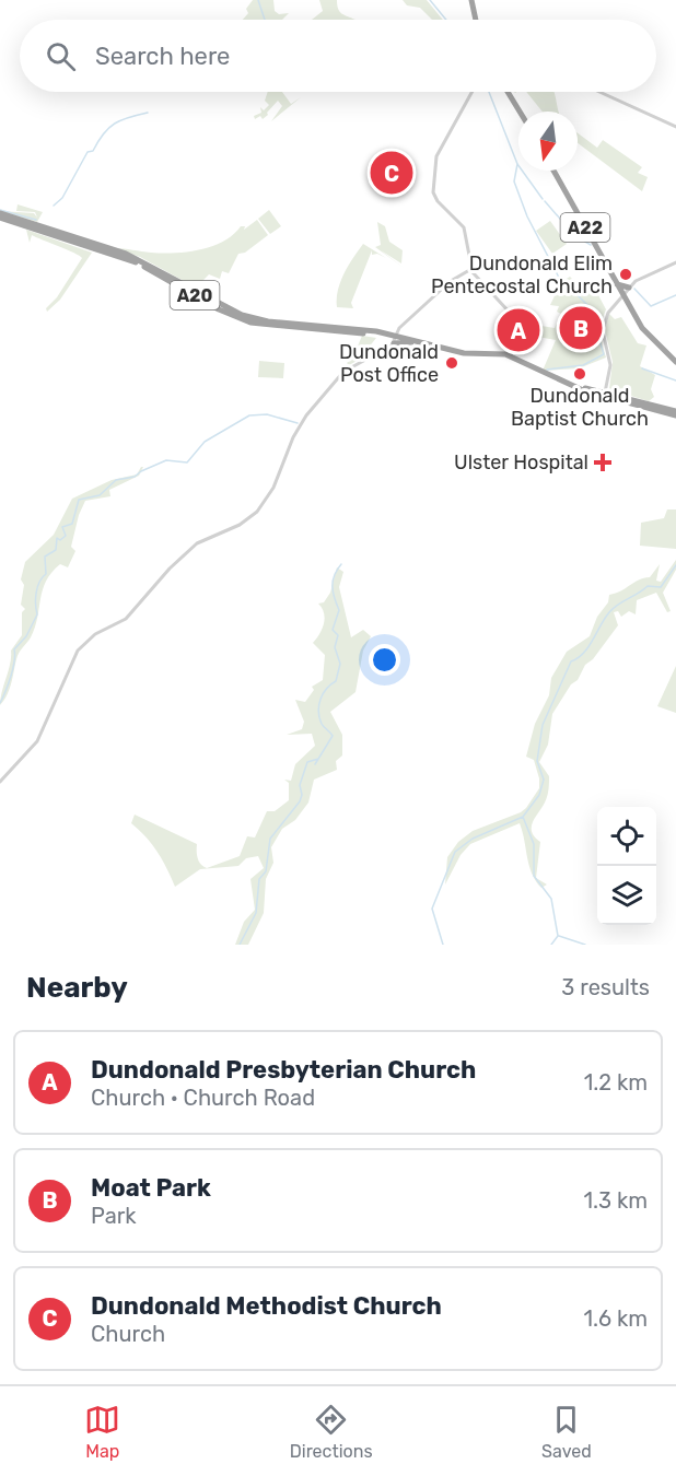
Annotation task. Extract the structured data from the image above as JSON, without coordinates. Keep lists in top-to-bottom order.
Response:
{
  "streets": {
    "highway": ["A22", "A20"]
  },
  "places": {
    "other": ["Dundonald Elim Pentecostal Church", "Dundonald Post Office", "Dundonald Baptist Church"],
    "health": ["Ulster Hospital"]
  },
  "north": "bottom",
  "page": {
    "search": "Search here",
    "pins": ["C", "B", "A"],
    "heading": ["Nearby", "3 results"],
    "list": [
      {
        "mark": "A",
        "name": "Dundonald Presbyterian Church",
        "note": "Church · Church Road",
        "value": "1.2 km"
      },
      {
        "mark": "B",
        "name": "Moat Park",
        "note": "Park",
        "value": "1.3 km"
      },
      {
        "mark": "C",
        "name": "Dundonald Methodist Church",
        "note": "Church",
        "value": "1.6 km"
      }
    ],
    "nav": ["Map", "Directions", "Saved"]
  }
}
